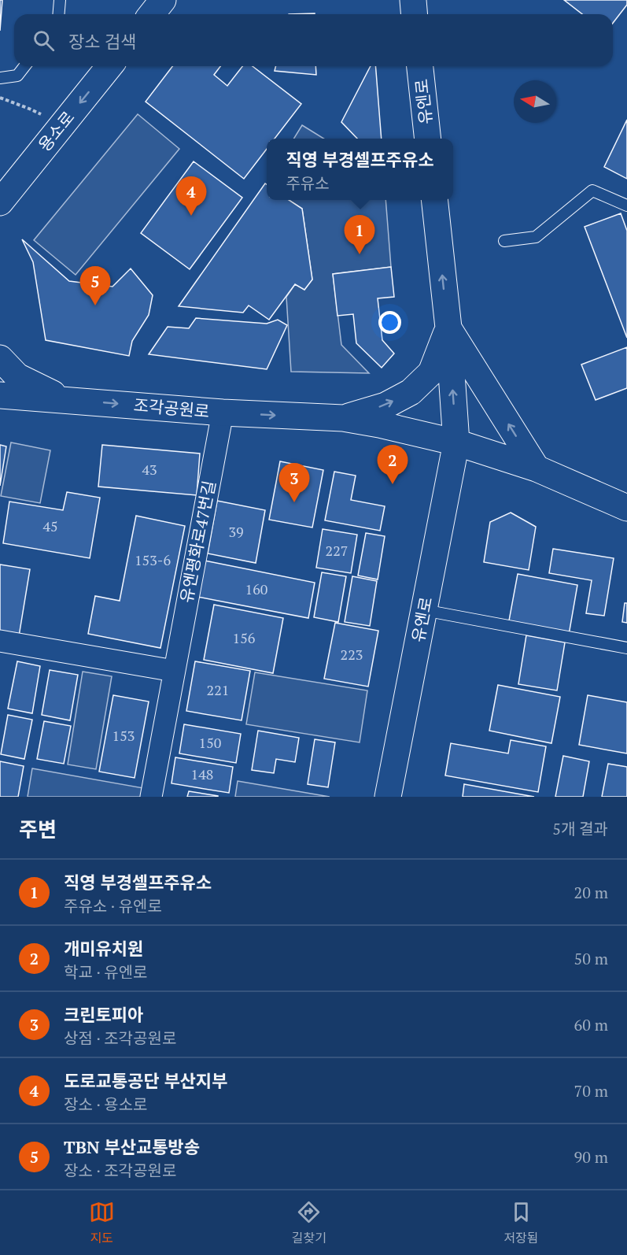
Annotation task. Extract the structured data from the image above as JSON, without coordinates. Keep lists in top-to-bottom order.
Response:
{
  "streets": {
    "main road": ["유엔로", "용소로", "조각공원로"],
    "street": ["유엔평화로47번길"]
  },
  "crossings": [
    ["조각공원로", "유엔평화로47번길"]
  ],
  "one_way": ["용소로", "조각공원로"],
  "house_numbers": [
    "43",
    "45",
    "39",
    "227",
    "153-6",
    "160",
    "156",
    "223",
    "221",
    "153",
    "150",
    "148"
  ],
  "north": "left",
  "page": {
    "search": "장소 검색",
    "popup": ["직영 부경셀프주유소", "주유소"],
    "pins": [
      "4",
      "1",
      "5",
      "2",
      "3"
    ],
    "heading": ["주변", "5개 결과"],
    "list": [
      {
        "mark": "1",
        "name": "직영 부경셀프주유소",
        "note": "주유소 · 유엔로",
        "value": "20 m"
      },
      {
        "mark": "2",
        "name": "개미유치원",
        "note": "학교 · 유엔로",
        "value": "50 m"
      },
      {
        "mark": "3",
        "name": "크린토피아",
        "note": "상점 · 조각공원로",
        "value": "60 m"
      },
      {
        "mark": "4",
        "name": "도로교통공단 부산지부",
        "note": "장소 · 용소로",
        "value": "70 m"
      },
      {
        "mark": "5",
        "name": "TBN 부산교통방송",
        "note": "장소 · 조각공원로",
        "value": "90 m"
      }
    ],
    "nav": ["지도", "길찾기", "저장됨"]
  }
}
